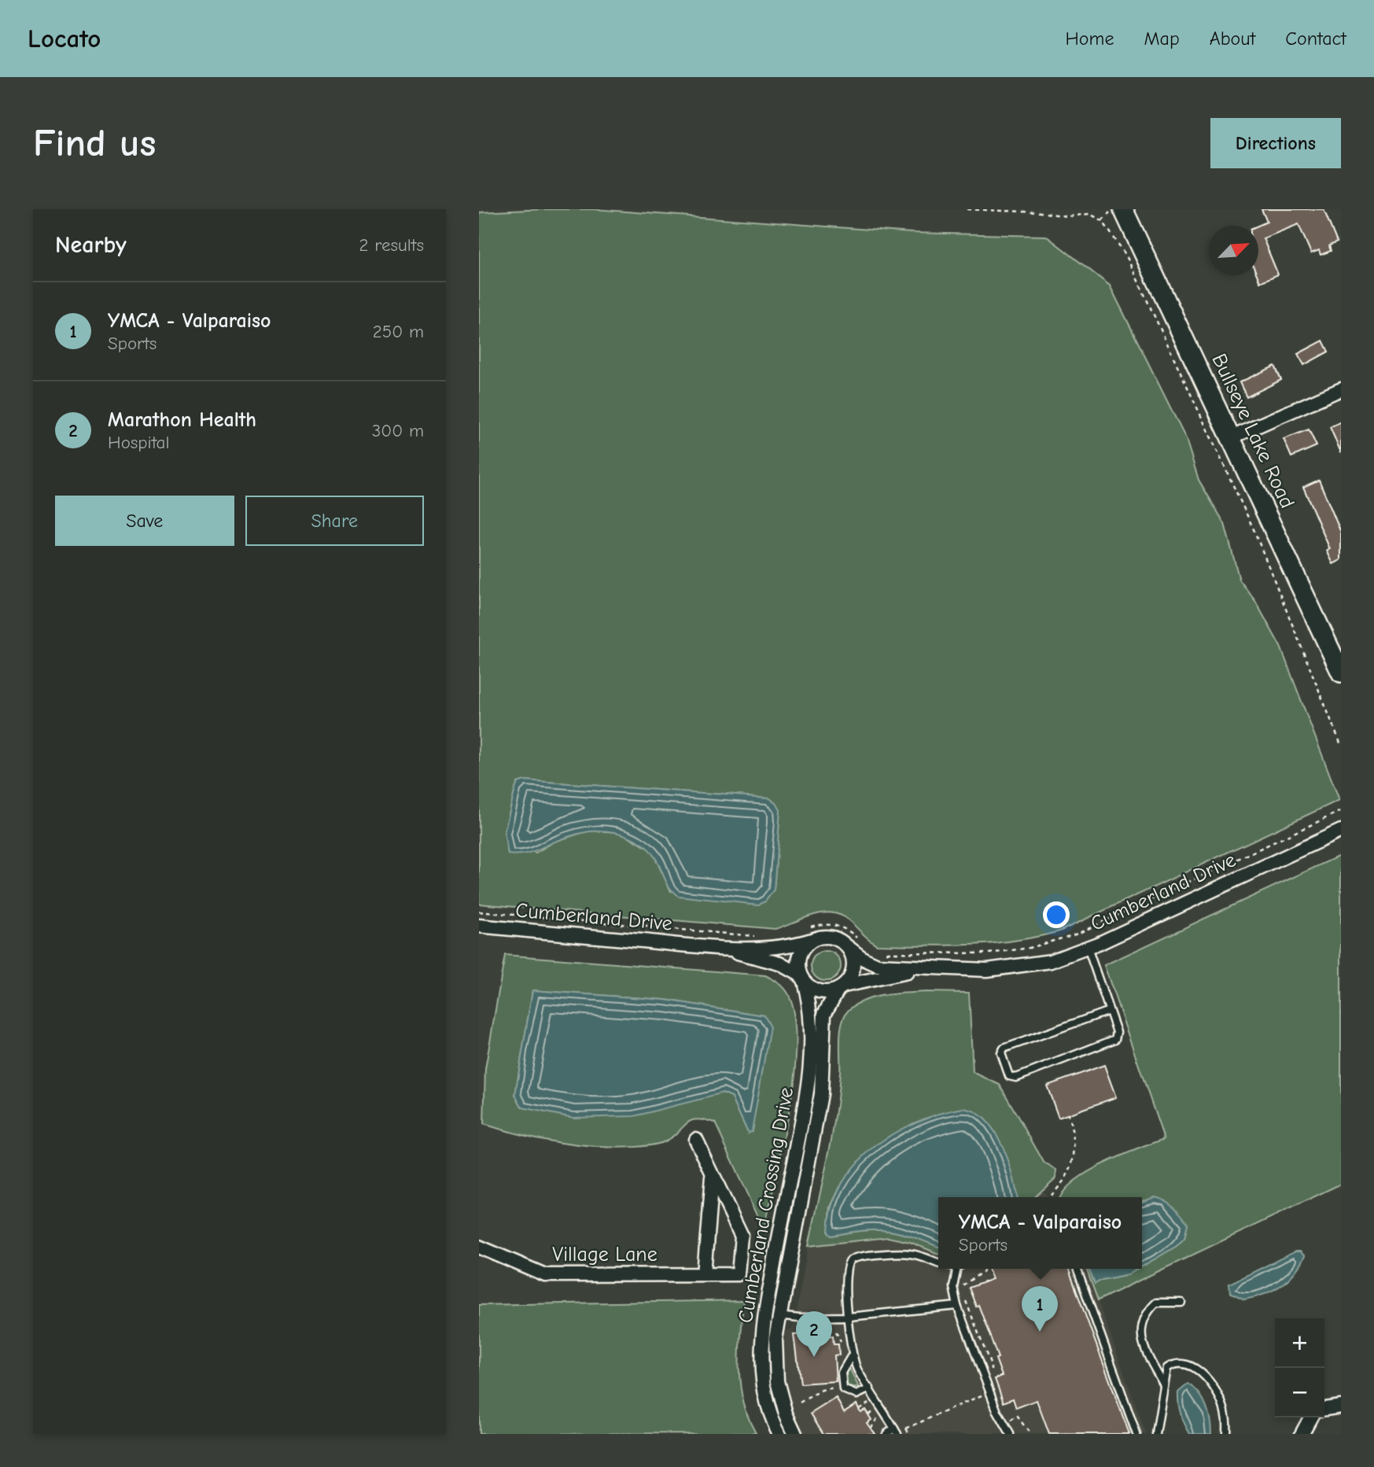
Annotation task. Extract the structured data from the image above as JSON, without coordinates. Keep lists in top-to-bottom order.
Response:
{
  "streets": {
    "street": [
      "Bullseye Lake Road",
      "Cumberland Drive",
      "Cumberland Crossing Drive",
      "Village Lane"
    ]
  },
  "crossings": [
    ["Cumberland Drive", "Cumberland Crossing Drive"]
  ],
  "north": "top right",
  "page": {
    "header": "Locato",
    "nav": [
      "Home",
      "Map",
      "About",
      "Contact"
    ],
    "buttons": [
      "Directions",
      ["Save", "Share"]
    ],
    "title": "Find us",
    "heading": ["Nearby", "2 results"],
    "list": [
      {
        "mark": "1",
        "name": "YMCA - Valparaiso",
        "note": "Sports",
        "value": "250 m"
      },
      {
        "mark": "2",
        "name": "Marathon Health",
        "note": "Hospital",
        "value": "300 m"
      }
    ],
    "popup": ["YMCA - Valparaiso", "Sports"],
    "pins": ["1", "2"],
    "map_buttons": ["+", "−"]
  }
}
